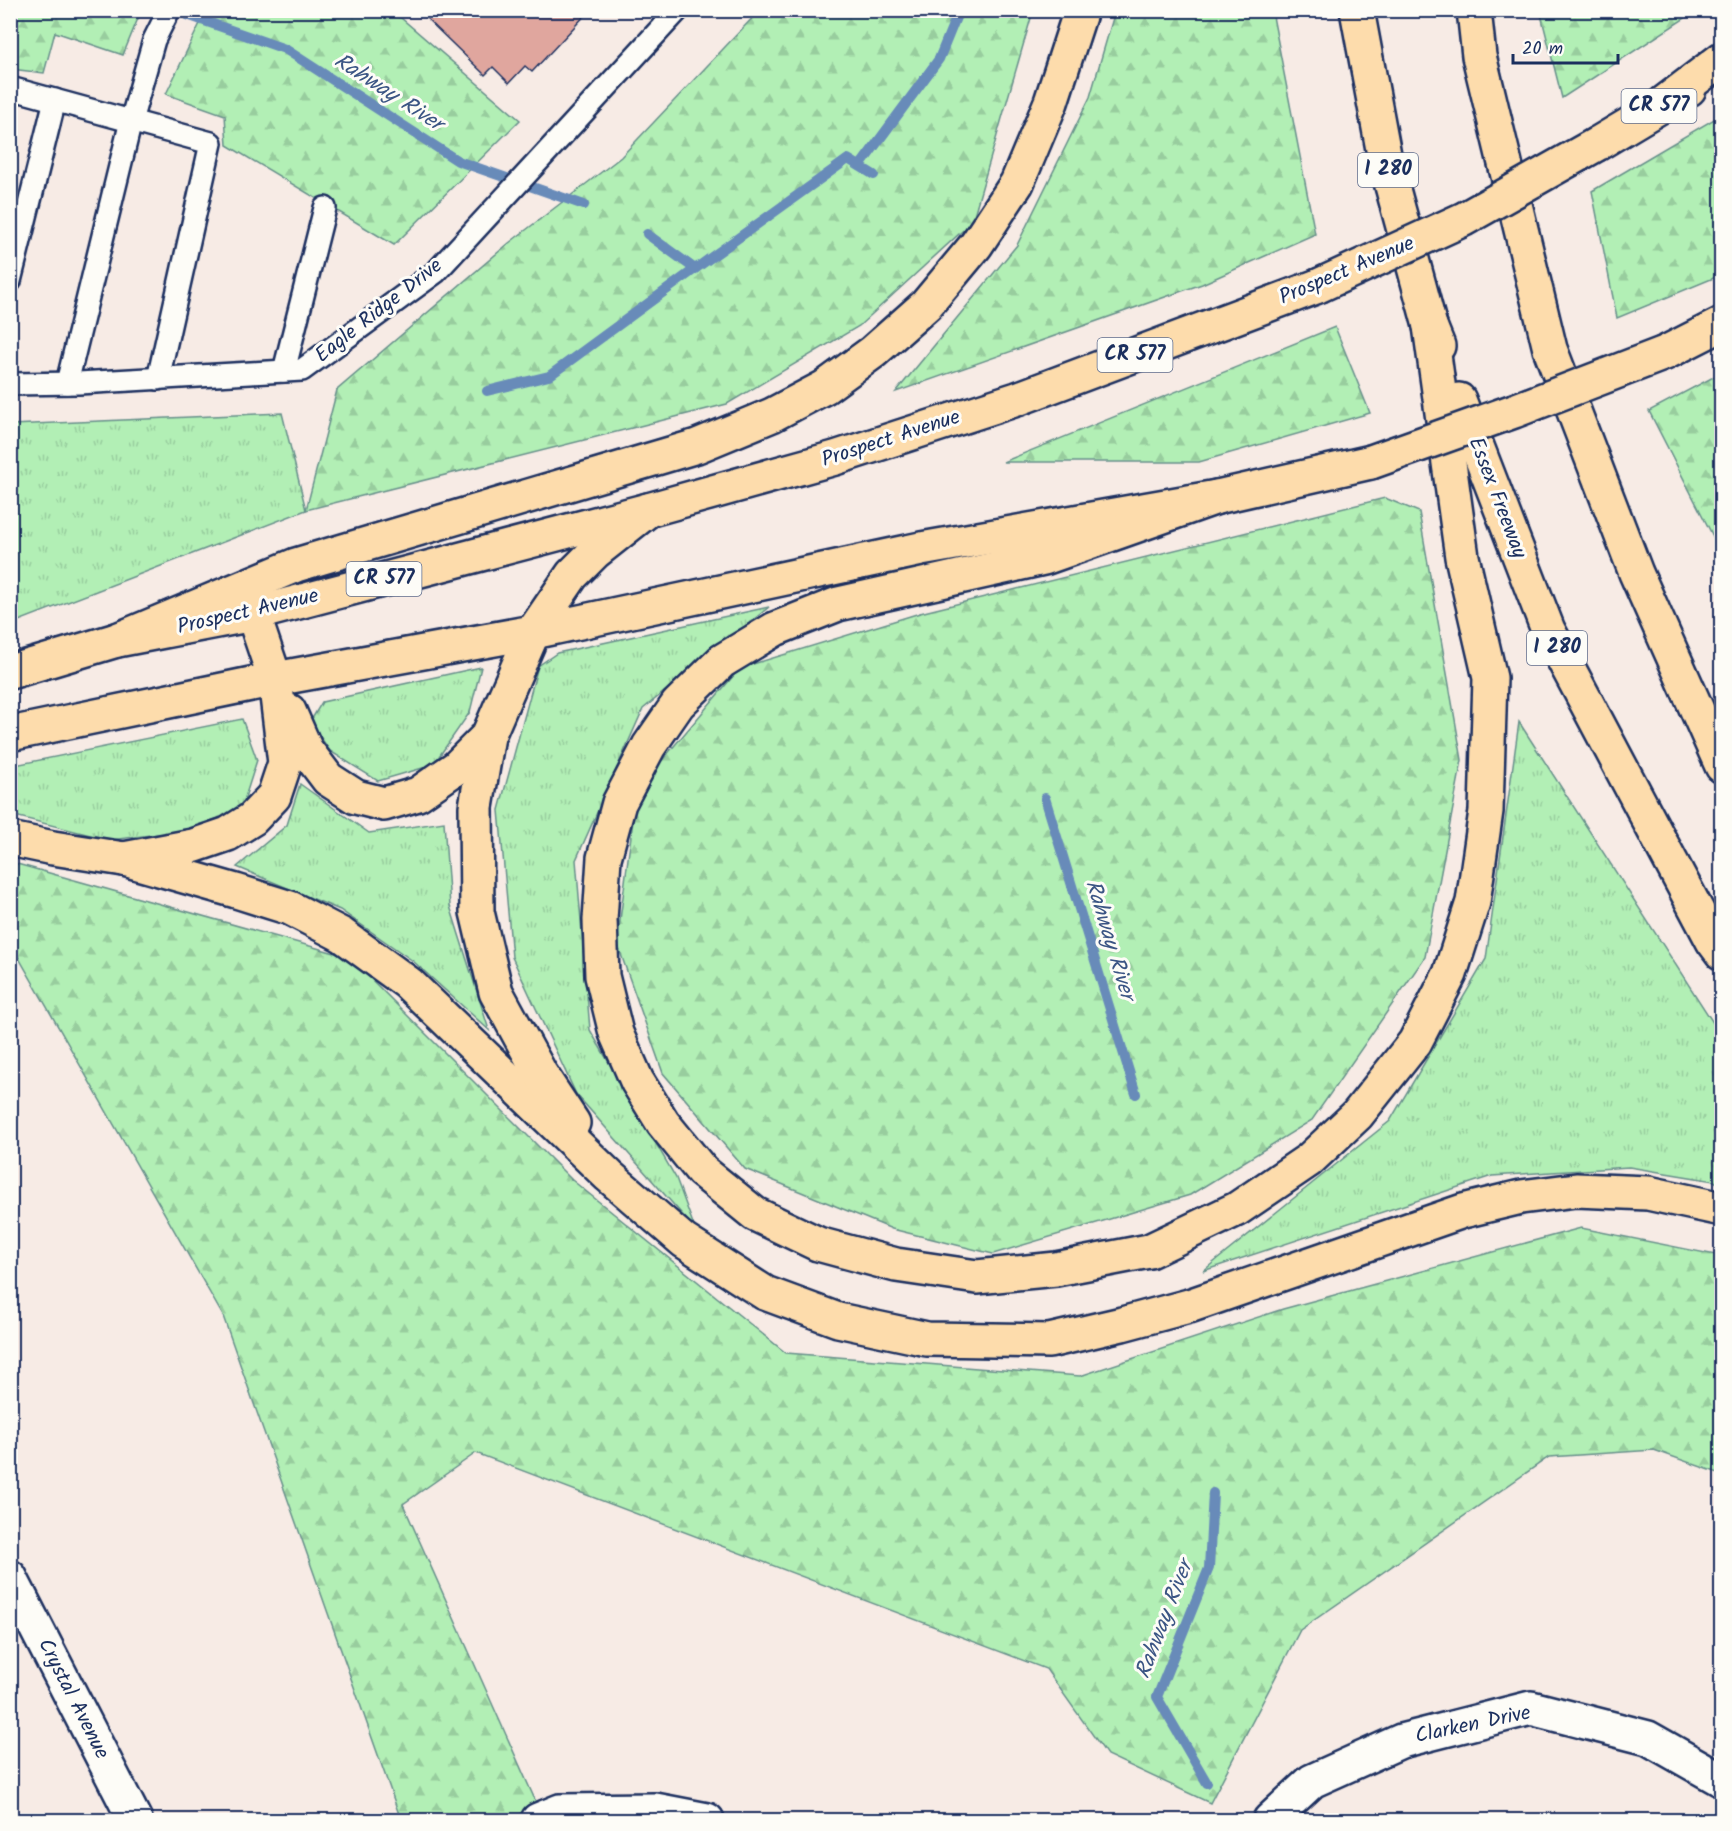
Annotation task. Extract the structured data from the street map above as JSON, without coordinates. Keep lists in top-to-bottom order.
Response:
{
  "streets": {
    "main road": [
      "CR 577",
      "I 280",
      "Prospect Avenue",
      "Essex Freeway"
    ],
    "street": ["Crystal Avenue", "Clarken Drive"],
    "lane": ["Eagle Ridge Drive"]
  },
  "water": ["Rahway River"],
  "scale_bar": "20 m"
}
